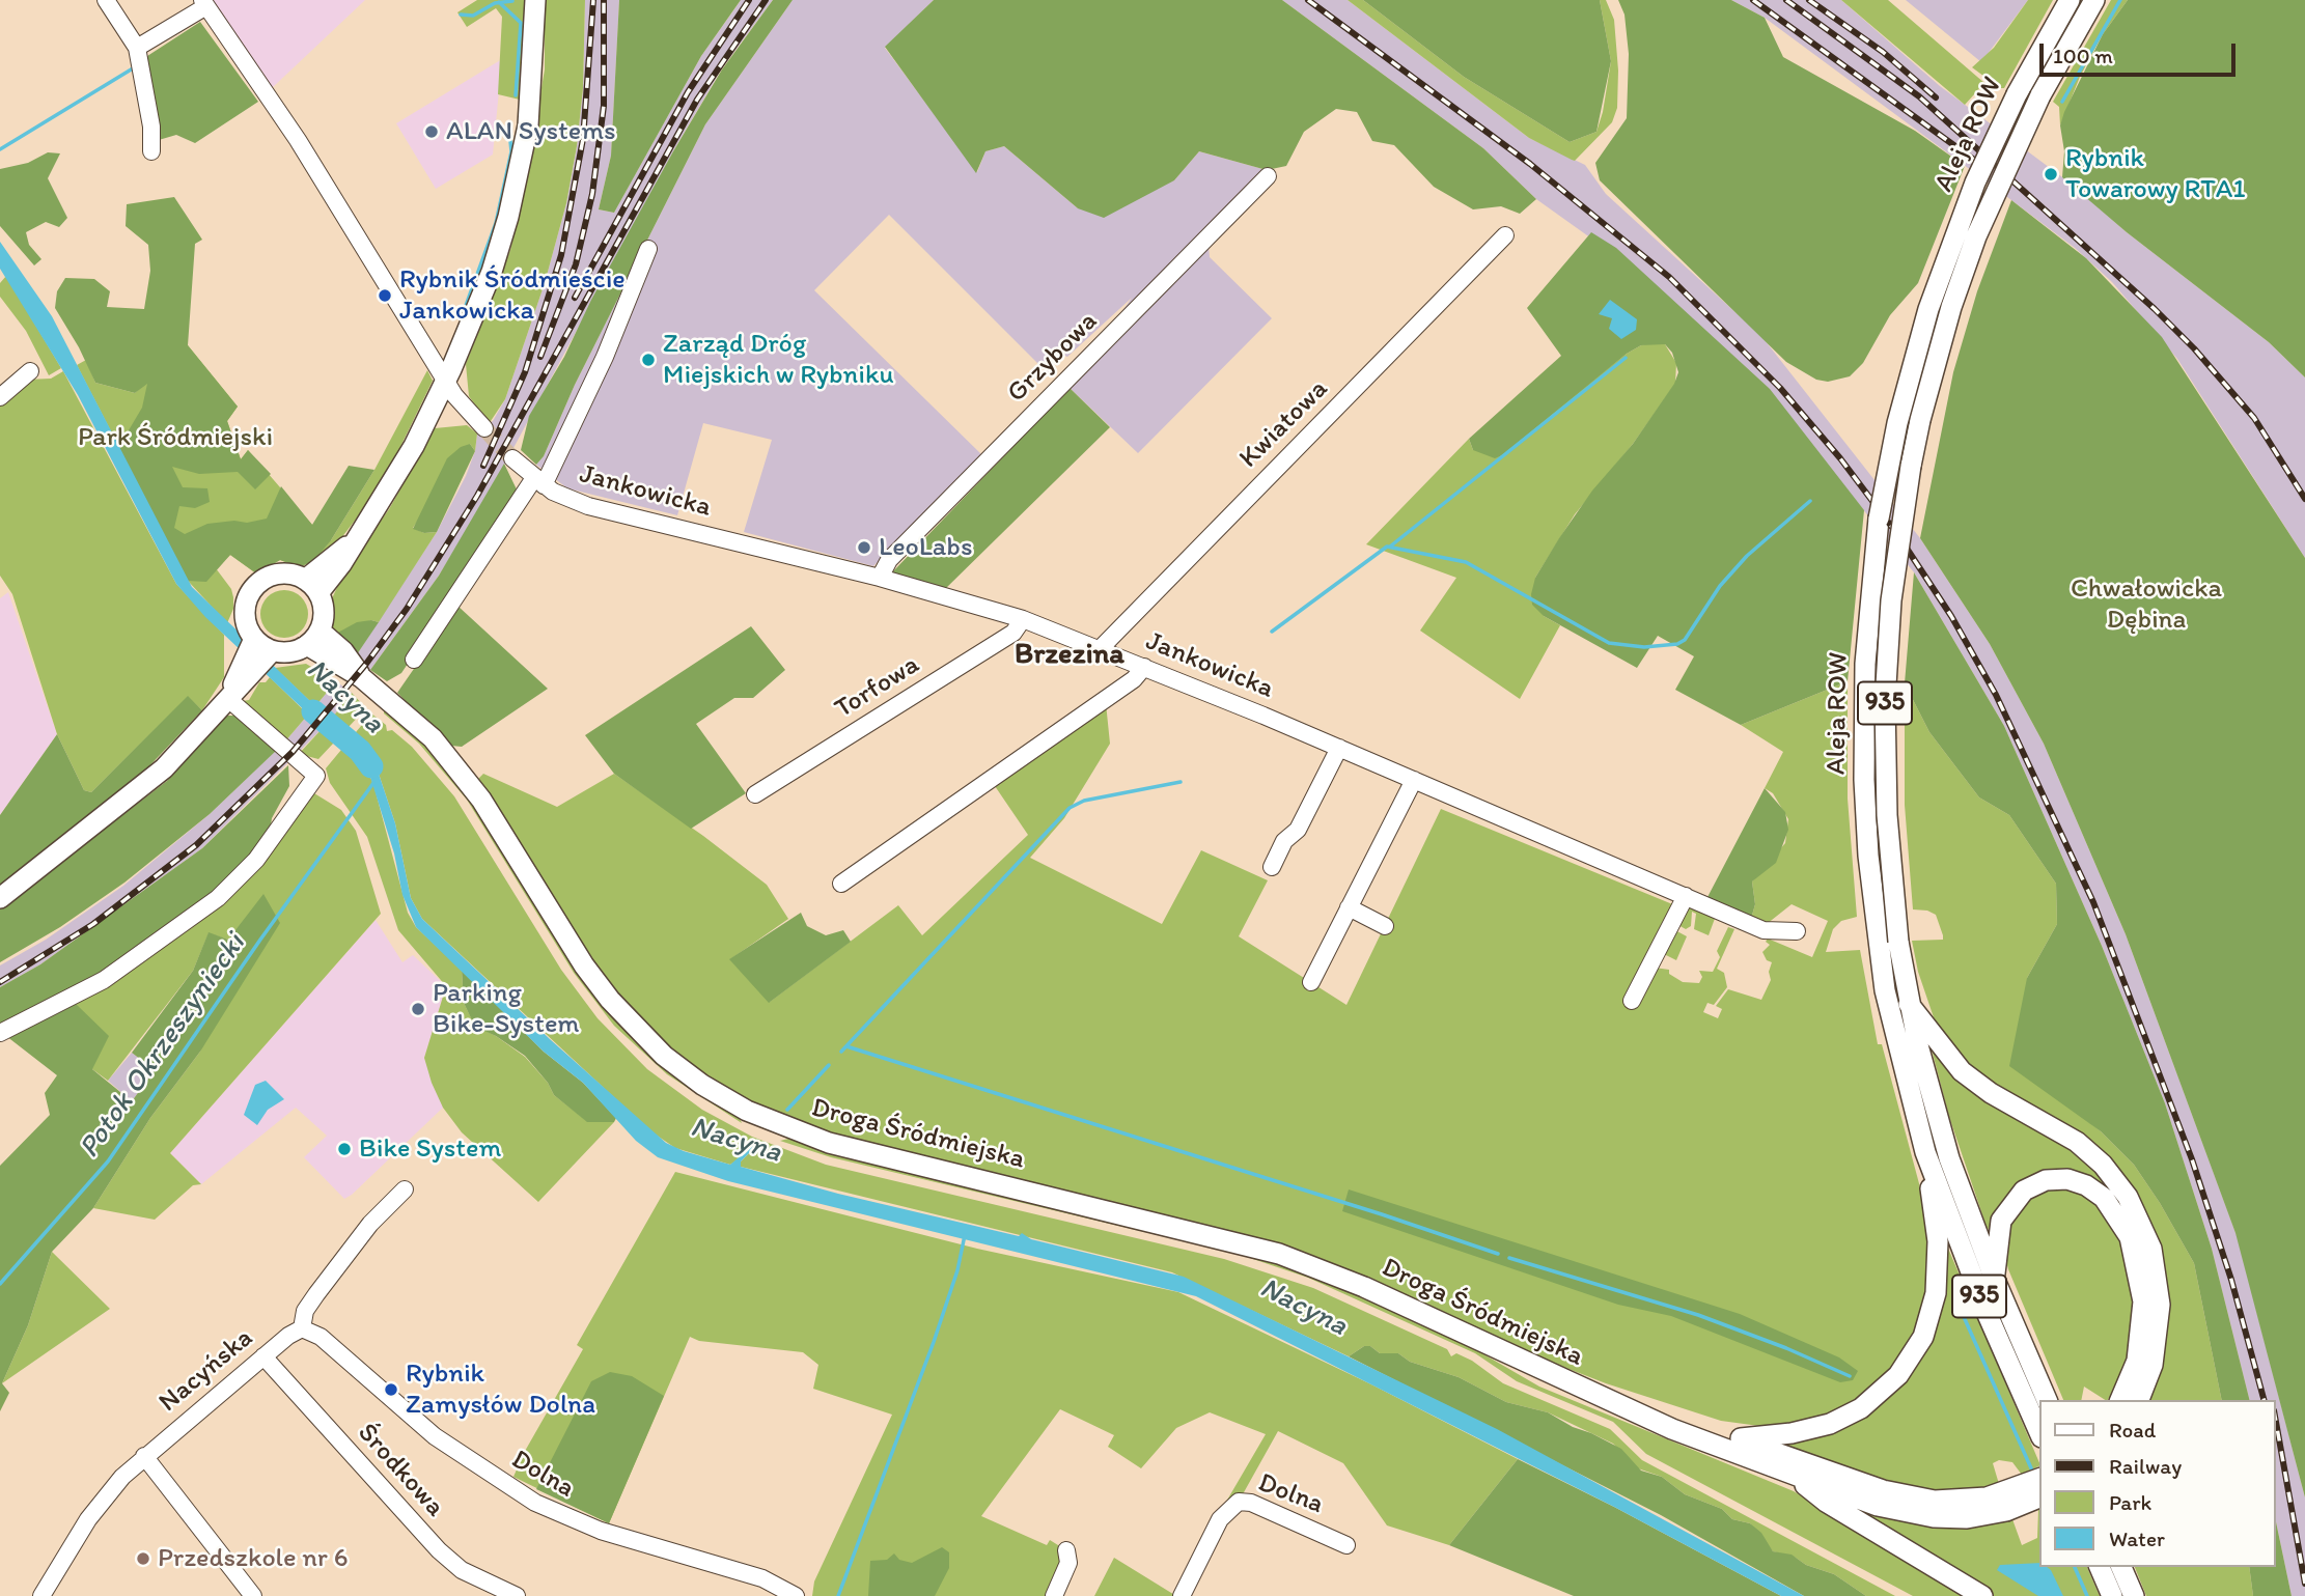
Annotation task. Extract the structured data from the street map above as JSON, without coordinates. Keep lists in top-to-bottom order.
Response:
{
  "streets": {
    "main road": ["Aleja ROW", "935", "Droga Śródmiejska"],
    "street": [
      "Grzybowa",
      "Kwiatowa",
      "Jankowicka",
      "Torfowa",
      "Nacyńska",
      "Środkowa",
      "Dolna"
    ]
  },
  "crossings": [
    ["Grzybowa", "Jankowicka"],
    ["Kwiatowa", "Jankowicka"],
    ["Jankowicka", "Torfowa"],
    ["Nacyńska", "Środkowa"],
    ["Nacyńska", "Dolna"]
  ],
  "districts": ["Brzezina"],
  "water": ["Nacyna", "Potok Okrzeszyniecki"],
  "parks": ["Park Śródmiejski", "Chwałowicka Dębina"],
  "places": [
    "ALAN Systems",
    "Rybnik Towarowy RTA1",
    "Rybnik Śródmieście Jankowicka",
    "Zarząd Dróg Miejskich w Rybniku",
    "LeoLabs",
    "Parking Bike-System",
    "Bike System",
    "Rybnik Zamysłów Dolna",
    "Przedszkole nr 6"
  ],
  "legend": [
    "Road",
    "Railway",
    "Park",
    "Water"
  ],
  "scale_bar": "100 m"
}
